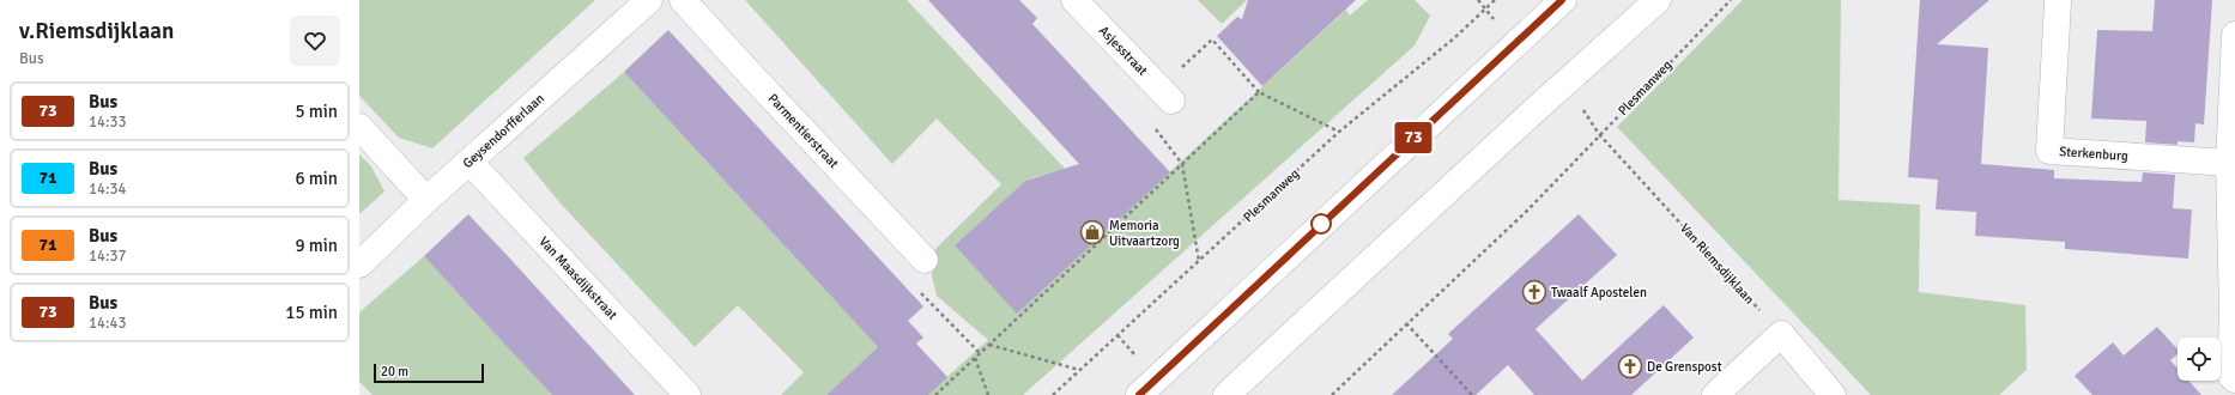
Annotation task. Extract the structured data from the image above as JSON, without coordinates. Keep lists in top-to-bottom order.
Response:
{
  "streets": {
    "street": [
      "Asjesstraat",
      "Geysendorfferlaan",
      "Parmentierstraat",
      "Sterkenburg",
      "Van Maasdijkstraat"
    ],
    "path": ["Plesmanweg", "Van Riemsdijklaan"]
  },
  "crossings": [
    ["Plesmanweg", "Van Riemsdijklaan"],
    ["Geysendorfferlaan", "Van Maasdijkstraat"]
  ],
  "places": {
    "shop": ["Memoria Uitvaartzorg"],
    "church": ["Twaalf Apostelen", "De Grenspost"]
  },
  "lines": ["bus line 73"],
  "scale_bar": "20 m",
  "page": {
    "heading": ["v.Riemsdijklaan", "Bus"],
    "on_map": "73",
    "list": [
      {
        "mark": "73",
        "name": "Bus",
        "note": "14:33",
        "value": "5 min"
      },
      {
        "mark": "71",
        "name": "Bus",
        "note": "14:34",
        "value": "6 min"
      },
      {
        "mark": "71",
        "name": "Bus",
        "note": "14:37",
        "value": "9 min"
      },
      {
        "mark": "73",
        "name": "Bus",
        "note": "14:43",
        "value": "15 min"
      }
    ],
    "scale": "20 m"
  }
}
